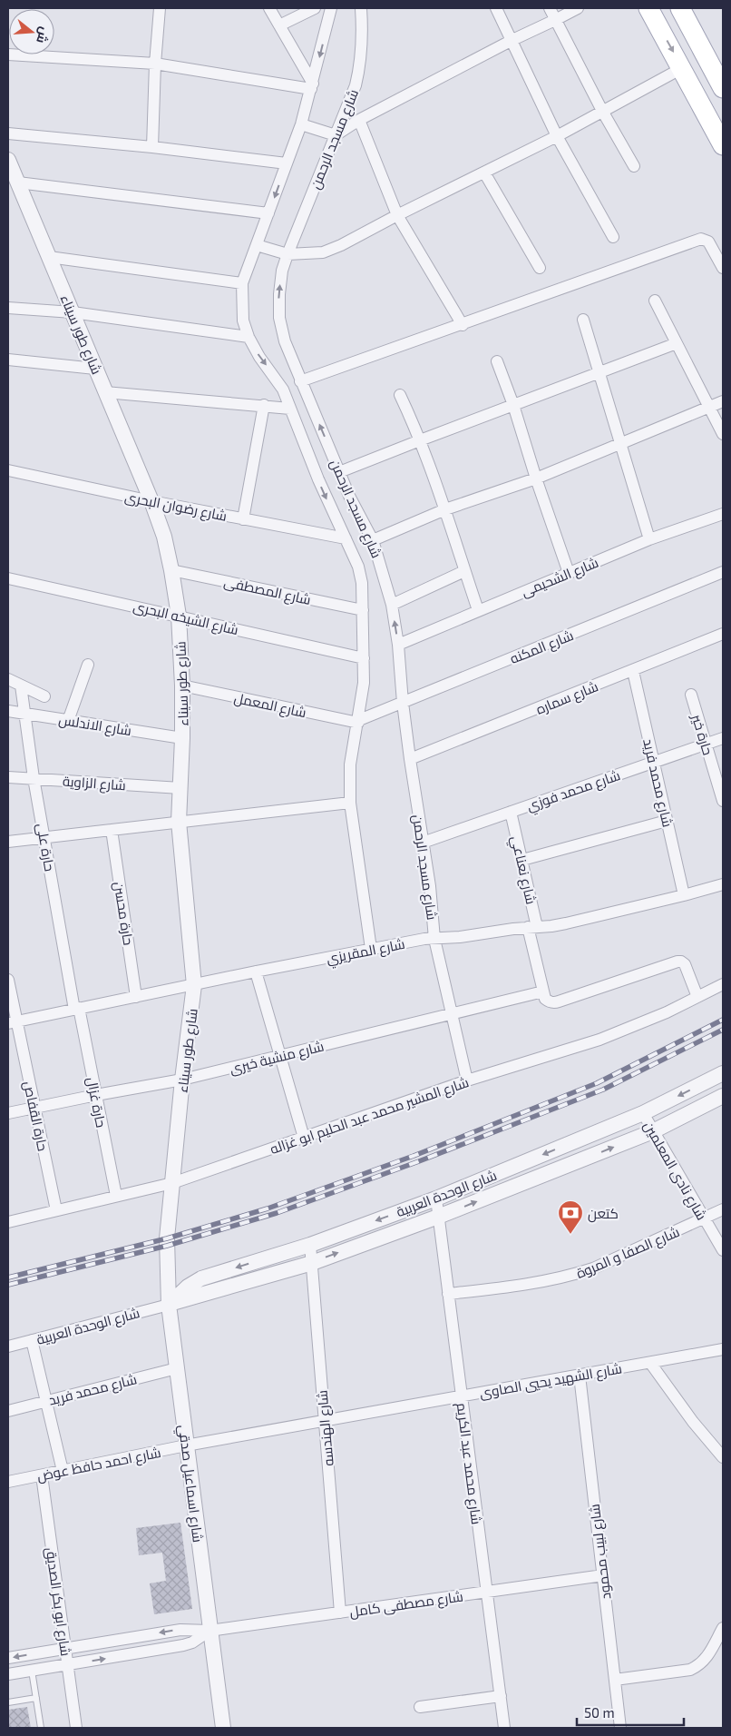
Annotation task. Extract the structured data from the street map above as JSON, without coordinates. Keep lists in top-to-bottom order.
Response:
{
  "streets": {
    "street": [
      "شارع مسجد الرحمن",
      "شارع طور سيناء",
      "شارع رضوان البحرى",
      "شارع الشحيمى",
      "شارع المصطفى",
      "شارع الشيخه البحرى",
      "شارع المكنه",
      "شارع سماره",
      "شارع المعمل",
      "شارع الاندلس",
      "حارة خير",
      "شارع الزاوية",
      "شارع محمد فريد",
      "شارع محمد فوزي",
      "حارة على",
      "شارع نعناعي",
      "حارة محسن",
      "شارع المقريزي",
      "شارع منشية خيرى",
      "حارة غزال",
      "شارع المشير محمد عبد الحليم ابو غزاله",
      "حارة القفاص",
      "شارع نادى المعلمين",
      "شارع الوحدة العربية",
      "شارع الصفا و المروة",
      "شارع الشهيد يحيي الصاوى",
      "شارع الهندسه",
      "شارع احمد حافظ عوض",
      "شارع محمد عبد الكريم",
      "شارع اسماعيل صدقي",
      "شارع لبيب محمود",
      "شارع ابو بكر الصديق",
      "شارع مصطفى كامل"
    ]
  },
  "crossings": [
    ["شارع مسجد الرحمن", "شارع رضوان البحرى"],
    ["شارع مسجد الرحمن", "شارع الشحيمى"],
    ["شارع مسجد الرحمن", "شارع المصطفى"],
    ["شارع مسجد الرحمن", "شارع الشيخه البحرى"],
    ["شارع مسجد الرحمن", "شارع المكنه"],
    ["شارع مسجد الرحمن", "شارع سماره"],
    ["شارع مسجد الرحمن", "شارع المعمل"],
    ["شارع مسجد الرحمن", "شارع محمد فوزي"],
    ["شارع مسجد الرحمن", "شارع المقريزي"],
    ["شارع مسجد الرحمن", "شارع منشية خيرى"],
    ["شارع مسجد الرحمن", "شارع المشير محمد عبد الحليم ابو غزاله"],
    ["شارع طور سيناء", "شارع رضوان البحرى"],
    ["شارع طور سيناء", "شارع المصطفى"],
    ["شارع طور سيناء", "شارع الشيخه البحرى"],
    ["شارع طور سيناء", "شارع المعمل"],
    ["شارع طور سيناء", "شارع الاندلس"],
    ["شارع طور سيناء", "شارع الزاوية"],
    ["شارع طور سيناء", "شارع المقريزي"],
    ["شارع طور سيناء", "شارع منشية خيرى"],
    ["شارع طور سيناء", "شارع المشير محمد عبد الحليم ابو غزاله"],
    ["شارع طور سيناء", "شارع اسماعيل صدقي"],
    ["شارع المكنه", "شارع المعمل"],
    ["شارع سماره", "شارع محمد فريد"],
    ["شارع الاندلس", "حارة على"],
    ["حارة خير", "شارع محمد فوزي"],
    ["شارع الزاوية", "حارة على"],
    ["شارع محمد فريد", "شارع محمد فوزي"],
    ["شارع محمد فريد", "شارع المقريزي"],
    ["شارع محمد فريد", "شارع اسماعيل صدقي"],
    ["شارع محمد فوزي", "شارع نعناعي"],
    ["حارة على", "شارع المقريزي"],
    ["حارة على", "حارة غزال"],
    ["شارع نعناعي", "شارع المقريزي"],
    ["شارع نعناعي", "شارع منشية خيرى"],
    ["حارة محسن", "شارع المقريزي"],
    ["شارع المقريزي", "حارة غزال"],
    ["شارع المقريزي", "حارة القفاص"],
    ["شارع منشية خيرى", "حارة غزال"],
    ["شارع منشية خيرى", "حارة القفاص"],
    ["حارة غزال", "شارع المشير محمد عبد الحليم ابو غزاله"],
    ["شارع المشير محمد عبد الحليم ابو غزاله", "حارة القفاص"],
    ["شارع نادى المعلمين", "شارع الوحدة العربية"],
    ["شارع نادى المعلمين", "شارع الصفا و المروة"],
    ["شارع الوحدة العربية", "شارع الهندسه"],
    ["شارع الوحدة العربية", "شارع محمد عبد الكريم"],
    ["شارع الوحدة العربية", "شارع اسماعيل صدقي"],
    ["شارع الصفا و المروة", "شارع محمد عبد الكريم"],
    ["شارع الشهيد يحيي الصاوى", "شارع الهندسه"],
    ["شارع الشهيد يحيي الصاوى", "شارع احمد حافظ عوض"],
    ["شارع الشهيد يحيي الصاوى", "شارع محمد عبد الكريم"],
    ["شارع الشهيد يحيي الصاوى", "شارع لبيب محمود"],
    ["شارع الهندسه", "شارع احمد حافظ عوض"],
    ["شارع الهندسه", "شارع مصطفى كامل"],
    ["شارع احمد حافظ عوض", "شارع اسماعيل صدقي"],
    ["شارع احمد حافظ عوض", "شارع ابو بكر الصديق"],
    ["شارع محمد عبد الكريم", "شارع مصطفى كامل"],
    ["شارع اسماعيل صدقي", "شارع مصطفى كامل"],
    ["شارع لبيب محمود", "شارع مصطفى كامل"],
    ["شارع ابو بكر الصديق", "شارع مصطفى كامل"]
  ],
  "places": {
    "bank": ["كتعن"]
  },
  "scale_bar": "50 m",
  "north": "right"
}
